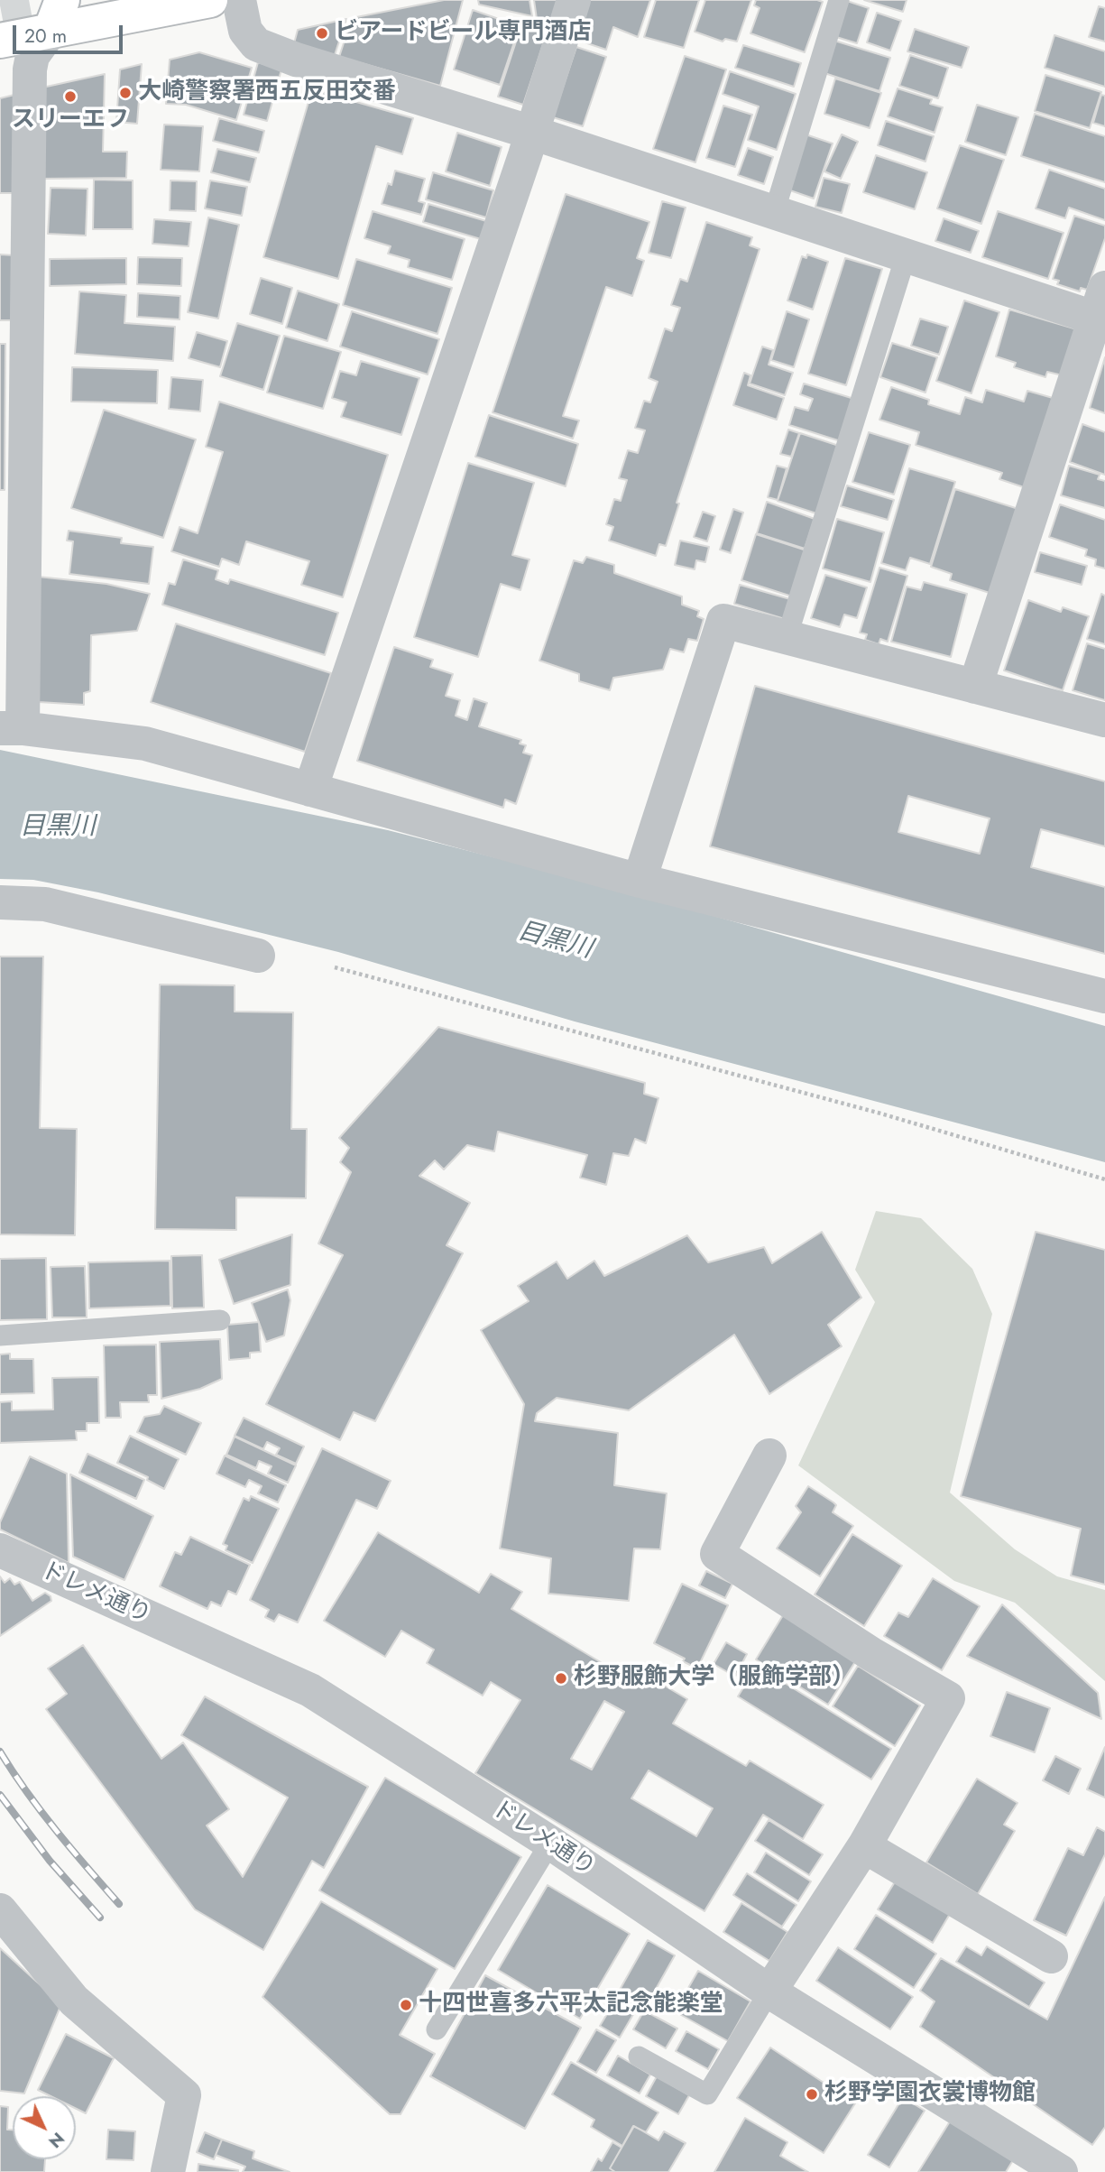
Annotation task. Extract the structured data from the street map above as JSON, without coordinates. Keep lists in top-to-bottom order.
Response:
{
  "streets": {
    "street": ["ドレメ通り"]
  },
  "water": ["目黒川"],
  "places": [
    "ビアードビール専門酒店",
    "大崎警察署西五反田交番",
    "スリーエフ",
    "杉野服飾大学（服飾学部）",
    "十四世喜多六平太記念能楽堂",
    "杉野学園衣裳博物館"
  ],
  "scale_bar": "20 m",
  "north": "bottom right"
}
